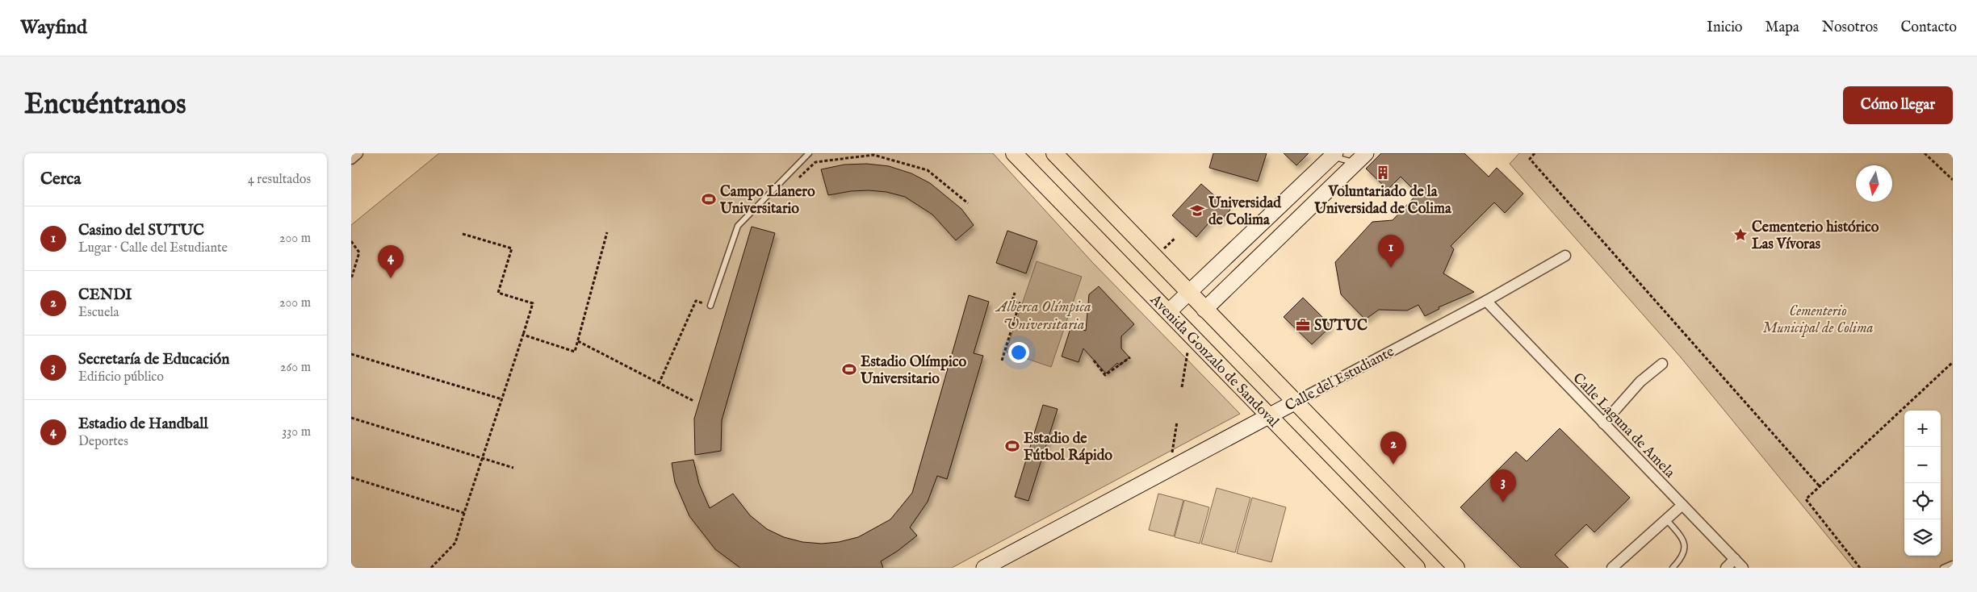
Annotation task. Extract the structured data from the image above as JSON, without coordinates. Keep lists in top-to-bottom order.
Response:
{
  "streets": {
    "main road": ["Avenida Gonzalo de Sandoval"],
    "street": ["Calle del Estudiante", "Calle Laguna de Amela"]
  },
  "crossings": [
    ["Avenida Gonzalo de Sandoval", "Calle del Estudiante"],
    ["Calle del Estudiante", "Calle Laguna de Amela"]
  ],
  "water": ["Alberca Olímpica Universitaria"],
  "parks": ["Cementerio Municipal de Colima"],
  "places": {
    "building": ["Voluntariado de la Universidad de Colima"],
    "sports": ["Campo Llanero Universitario", "Estadio Olímpico Universitario", "Estadio de Fútbol Rápido"],
    "school or university": ["Universidad de Colima"],
    "place": ["Cementerio histórico Las Vívoras"],
    "office": ["SUTUC"]
  },
  "north": "bottom",
  "page": {
    "header": "Wayfind",
    "nav": [
      "Inicio",
      "Mapa",
      "Nosotros",
      "Contacto"
    ],
    "buttons": "Cómo llegar",
    "title": "Encuéntranos",
    "heading": ["Cerca", "4 resultados"],
    "list": [
      {
        "mark": "1",
        "name": "Casino del SUTUC",
        "note": "Lugar · Calle del Estudiante",
        "value": "200 m"
      },
      {
        "mark": "2",
        "name": "CENDI",
        "note": "Escuela",
        "value": "200 m"
      },
      {
        "mark": "3",
        "name": "Secretaría de Educación",
        "note": "Edificio público",
        "value": "260 m"
      },
      {
        "mark": "4",
        "name": "Estadio de Handball",
        "note": "Deportes",
        "value": "330 m"
      }
    ],
    "pins": [
      "1",
      "4",
      "2",
      "3"
    ],
    "map_buttons": ["+", "−"]
  }
}
